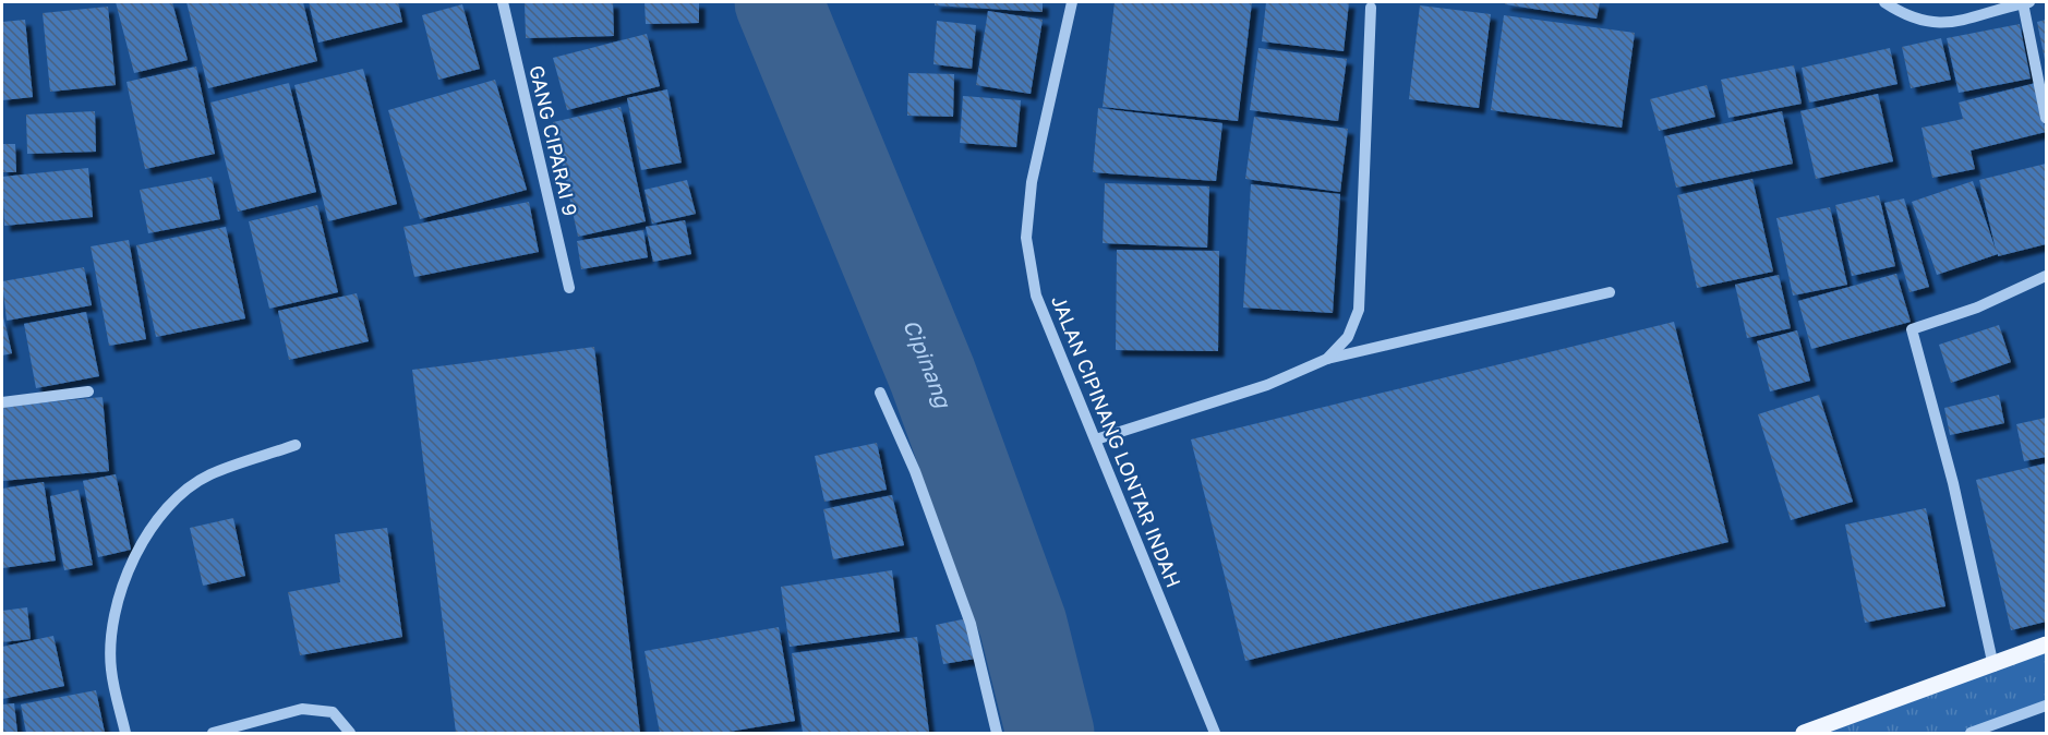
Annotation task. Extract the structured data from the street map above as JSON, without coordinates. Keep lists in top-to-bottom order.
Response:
{
  "streets": {
    "street": ["GANG CIPARAI 9", "JALAN CIPINANG LONTAR INDAH"]
  },
  "water": ["Cipinang"]
}
